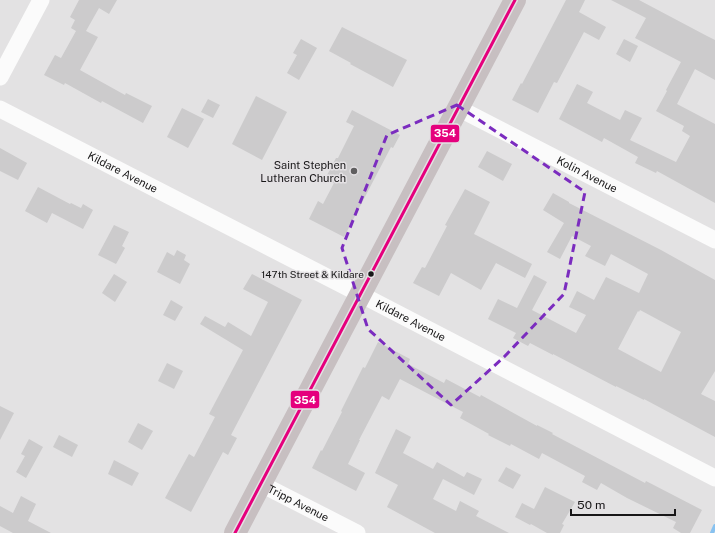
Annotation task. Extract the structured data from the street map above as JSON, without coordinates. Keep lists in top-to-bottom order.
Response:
{
  "streets": {
    "street": ["Kildare Avenue", "Kolin Avenue", "Tripp Avenue"]
  },
  "places": ["Saint Stephen Lutheran Church", "147th Street & Kildare"],
  "lines": ["transit line 354"],
  "scale_bar": "50 m"
}
